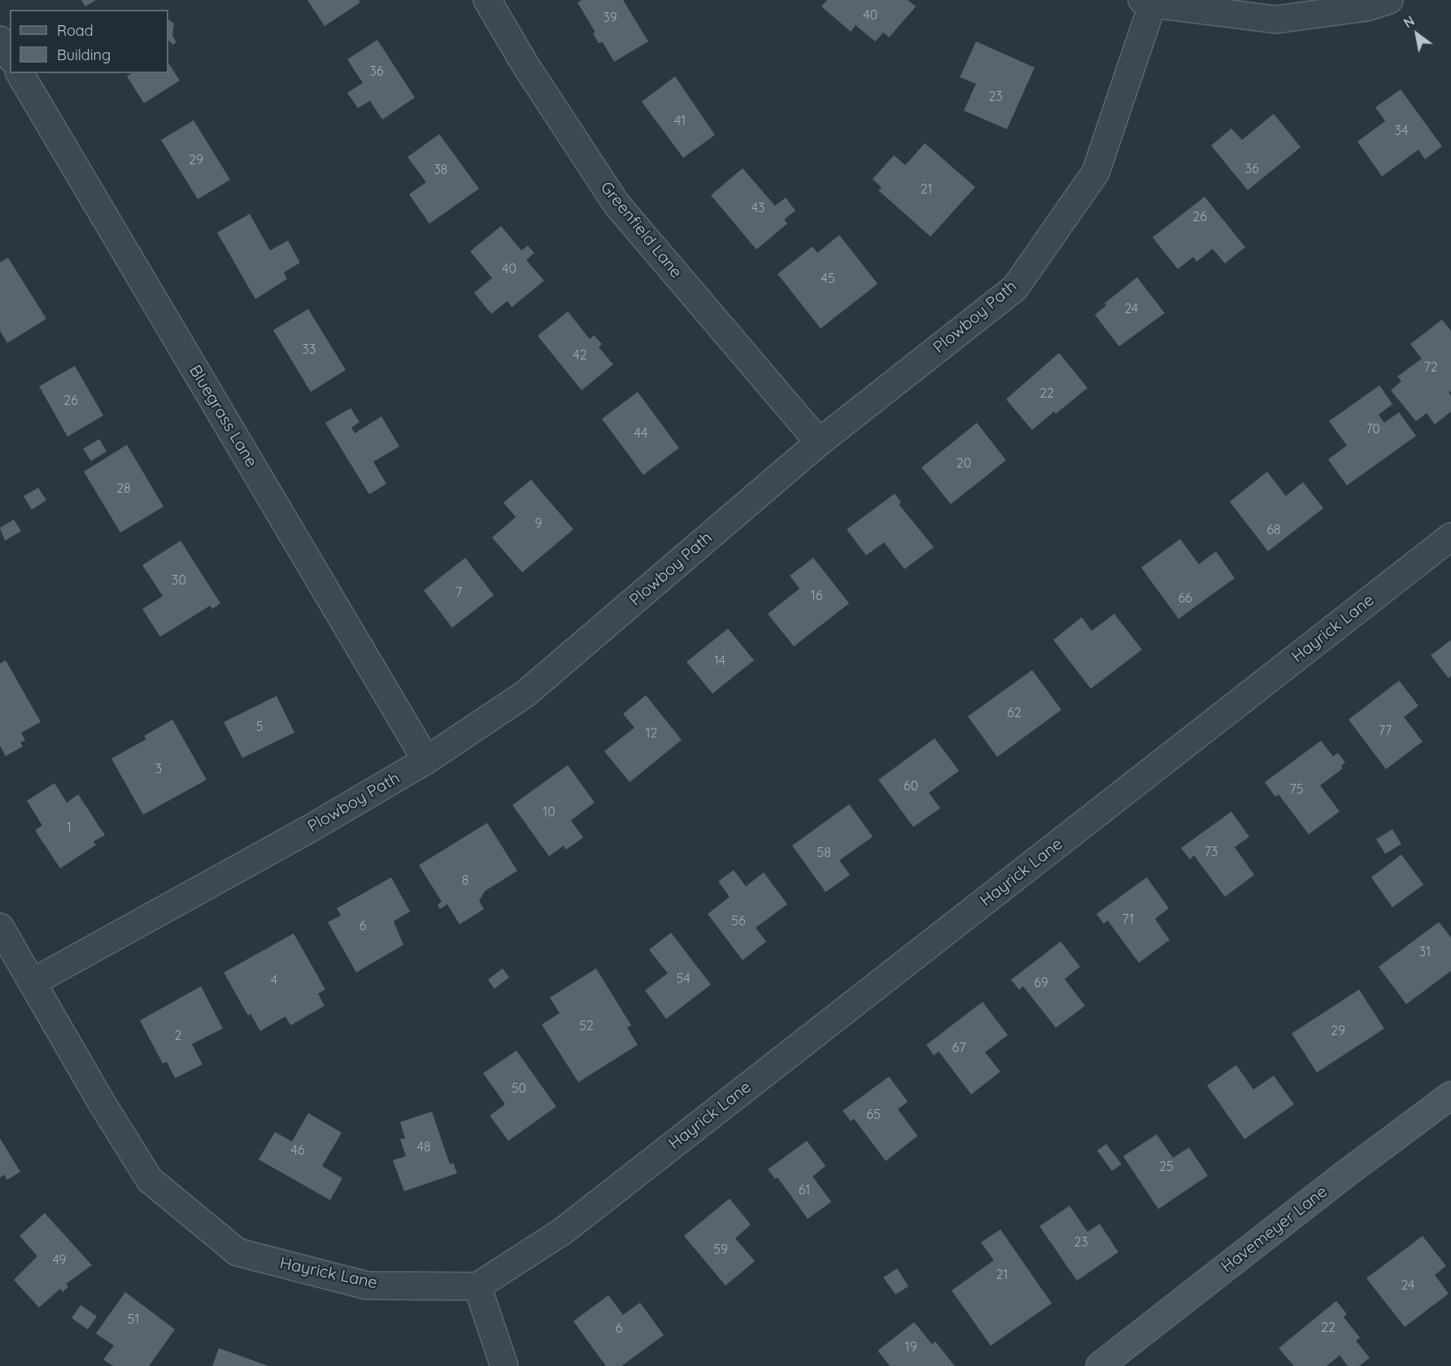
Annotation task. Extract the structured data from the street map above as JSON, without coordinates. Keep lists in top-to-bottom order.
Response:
{
  "streets": {
    "street": [
      "Greenfield Lane",
      "Plowboy Path",
      "Bluegrass Lane",
      "Hayrick Lane",
      "Havemeyer Lane"
    ]
  },
  "crossings": [
    ["Greenfield Lane", "Plowboy Path"],
    ["Plowboy Path", "Bluegrass Lane"],
    ["Plowboy Path", "Hayrick Lane"]
  ],
  "house_numbers": [
    "40",
    "39",
    "36",
    "23",
    "41",
    "34",
    "29",
    "36",
    "38",
    "21",
    "43",
    "26",
    "40",
    "45",
    "24",
    "33",
    "42",
    "72",
    "22",
    "26",
    "70",
    "44",
    "20",
    "28",
    "9",
    "68",
    "30",
    "7",
    "16",
    "66",
    "14",
    "62",
    "5",
    "77",
    "12",
    "3",
    "60",
    "75",
    "10",
    "1",
    "73",
    "58",
    "8",
    "71",
    "56",
    "6",
    "31",
    "54",
    "4",
    "69",
    "52",
    "29",
    "2",
    "67",
    "50",
    "65",
    "48",
    "46",
    "25",
    "61",
    "23",
    "59",
    "49",
    "21",
    "24",
    "51",
    "22",
    "6",
    "19"
  ],
  "legend": ["Road", "Building"],
  "north": "top left"
}
